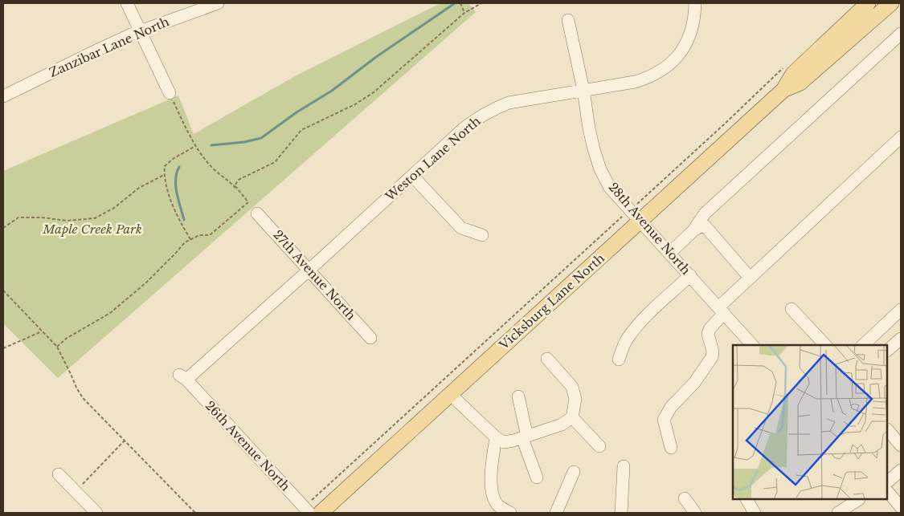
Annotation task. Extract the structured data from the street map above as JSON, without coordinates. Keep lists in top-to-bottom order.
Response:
{
  "streets": {
    "main road": ["Vicksburg Lane North"],
    "street": [
      "Zanzibar Lane North",
      "Weston Lane North",
      "28th Avenue North",
      "27th Avenue North",
      "26th Avenue North"
    ]
  },
  "crossings": [
    ["Weston Lane North", "28th Avenue North"],
    ["Weston Lane North", "27th Avenue North"],
    ["Weston Lane North", "26th Avenue North"],
    ["28th Avenue North", "Vicksburg Lane North"]
  ],
  "parks": ["Maple Creek Park"]
}
